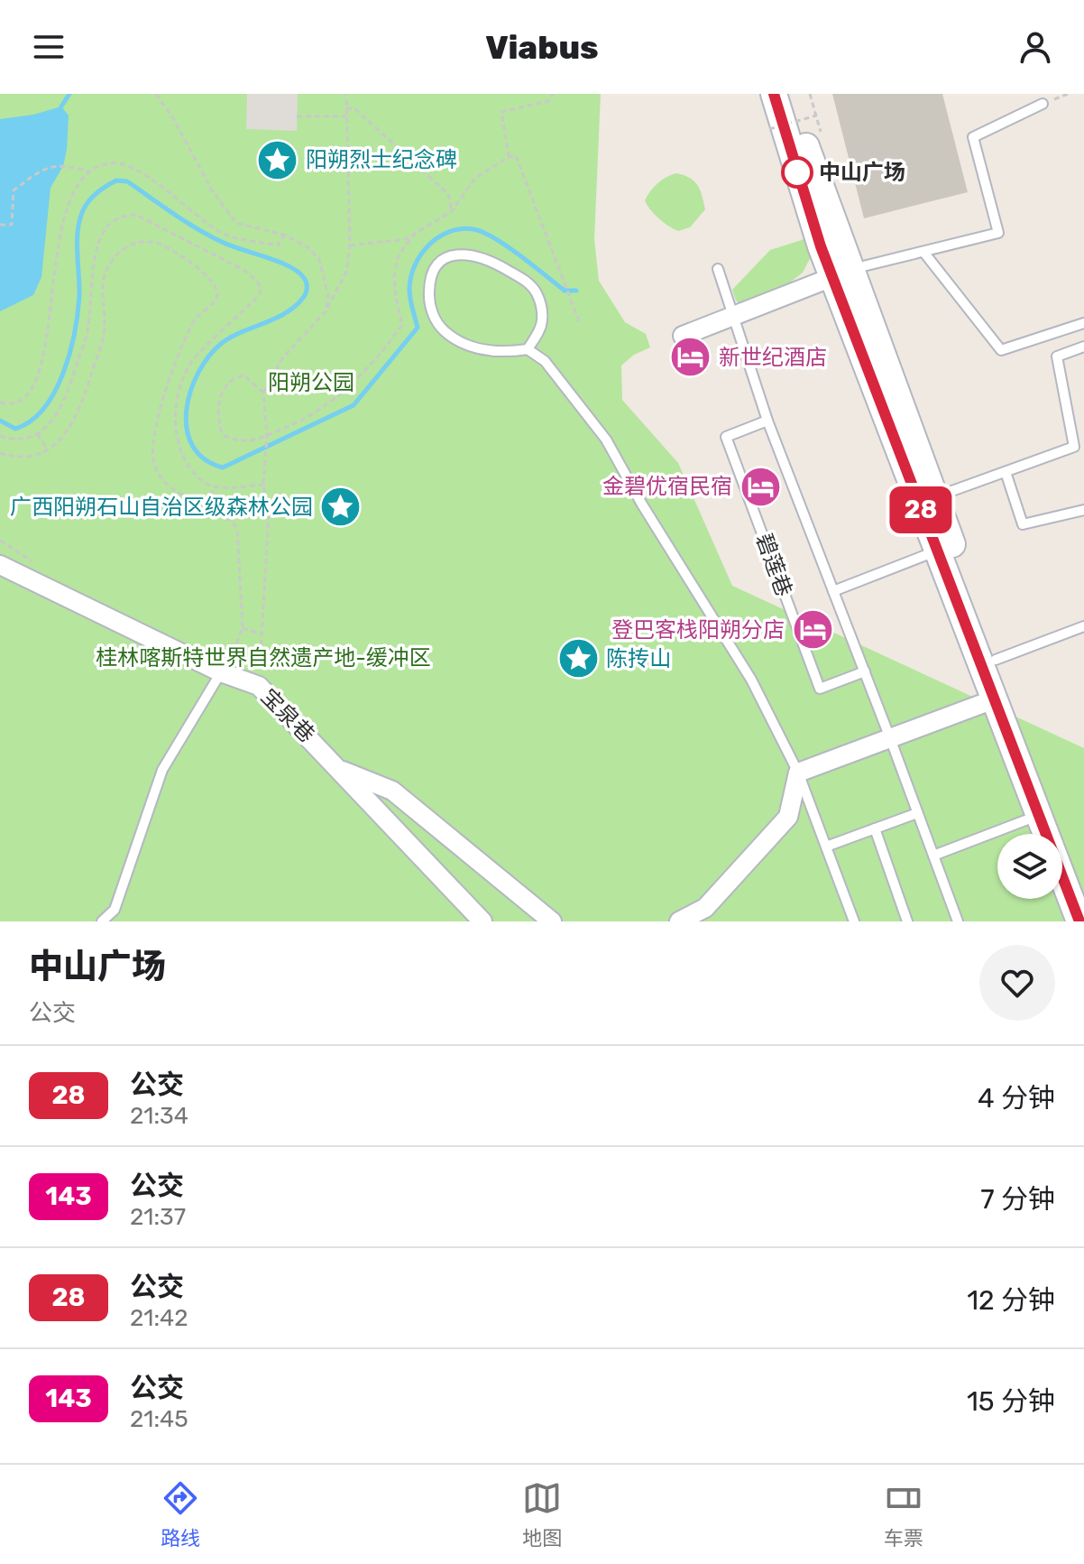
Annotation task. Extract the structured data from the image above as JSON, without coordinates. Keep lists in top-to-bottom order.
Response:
{
  "streets": {
    "street": ["宝泉巷"],
    "lane": ["碧莲巷"]
  },
  "parks": ["阳朔公园", "桂林喀斯特世界自然遗产地-缓冲区"],
  "places": {
    "place": ["阳朔烈士纪念碑", "广西阳朔石山自治区级森林公园", "陈抟山"],
    "other": ["中山广场"],
    "hotel": ["新世纪酒店", "金碧优宿民宿", "登巴客栈阳朔分店"]
  },
  "lines": ["bus line 28"],
  "page": {
    "header": "Viabus",
    "on_map": "28",
    "heading": ["中山广场", "公交"],
    "list": [
      {
        "mark": "28",
        "name": "公交",
        "note": "21:34",
        "value": "4 分钟"
      },
      {
        "mark": "143",
        "name": "公交",
        "note": "21:37",
        "value": "7 分钟"
      },
      {
        "mark": "28",
        "name": "公交",
        "note": "21:42",
        "value": "12 分钟"
      },
      {
        "mark": "143",
        "name": "公交",
        "note": "21:45",
        "value": "15 分钟"
      }
    ],
    "tabs": ["路线", "地图", "车票"]
  }
}
